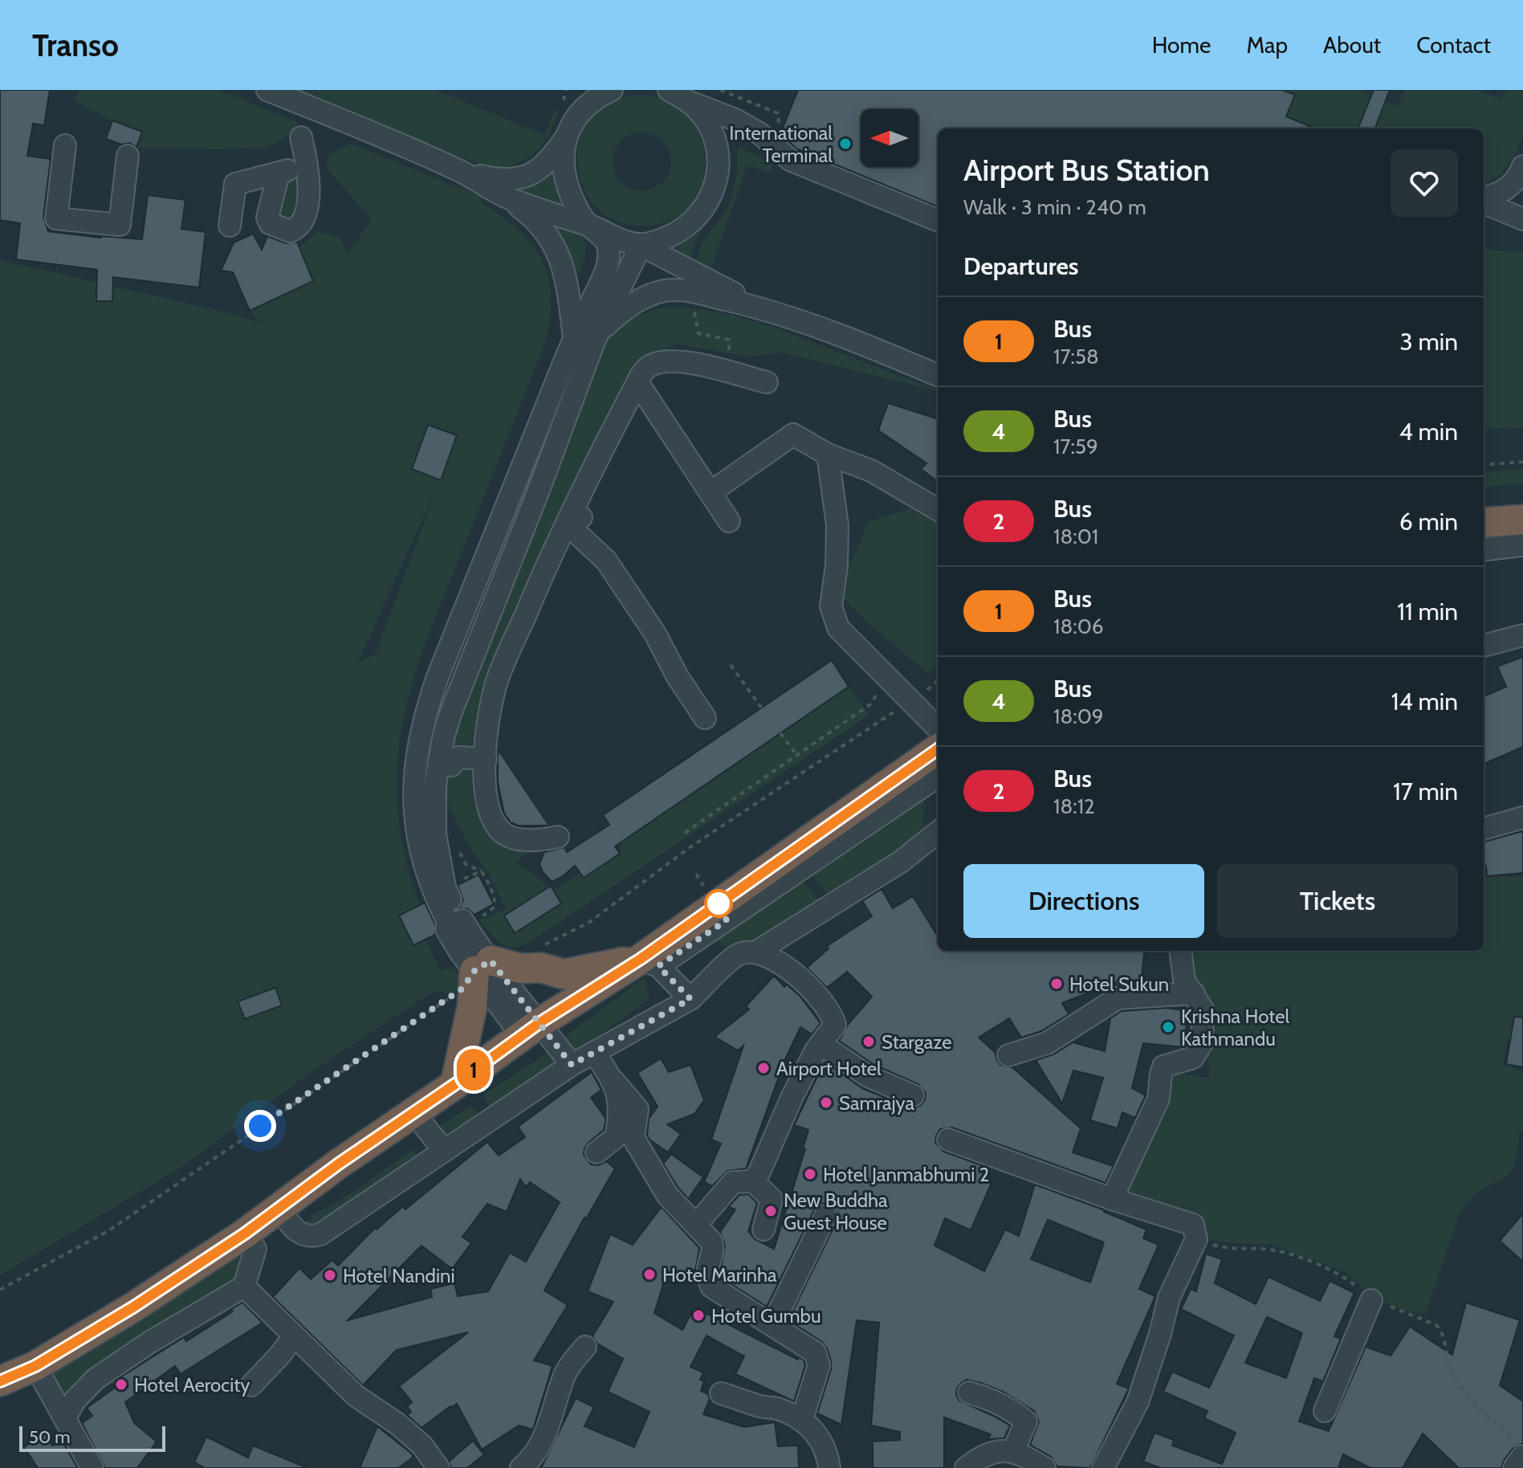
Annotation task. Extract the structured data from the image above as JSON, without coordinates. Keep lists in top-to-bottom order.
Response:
{
  "places": [
    "International Terminal",
    "Hotel Sukun",
    "Krishna Hotel Kathmandu",
    "Stargaze",
    "Airport Hotel",
    "Samrajya",
    "Hotel Janmabhumi 2",
    "New Buddha Guest House",
    "Hotel Marinha",
    "Hotel Nandini",
    "Hotel Gumbu",
    "Hotel Aerocity"
  ],
  "lines": ["bus line 1"],
  "scale_bar": "50 m",
  "north": "left",
  "page": {
    "header": "Transo",
    "nav": [
      "Home",
      "Map",
      "About",
      "Contact"
    ],
    "on_map": "1",
    "heading": [
      ["Airport Bus Station", "Walk · 3 min · 240 m"],
      "Departures"
    ],
    "list": [
      {
        "mark": "1",
        "name": "Bus",
        "note": "17:58",
        "value": "3 min"
      },
      {
        "mark": "4",
        "name": "Bus",
        "note": "17:59",
        "value": "4 min"
      },
      {
        "mark": "2",
        "name": "Bus",
        "note": "18:01",
        "value": "6 min"
      },
      {
        "mark": "1",
        "name": "Bus",
        "note": "18:06",
        "value": "11 min"
      },
      {
        "mark": "4",
        "name": "Bus",
        "note": "18:09",
        "value": "14 min"
      },
      {
        "mark": "2",
        "name": "Bus",
        "note": "18:12",
        "value": "17 min"
      }
    ],
    "buttons": ["Directions", "Tickets"],
    "scale": "50 m"
  }
}
